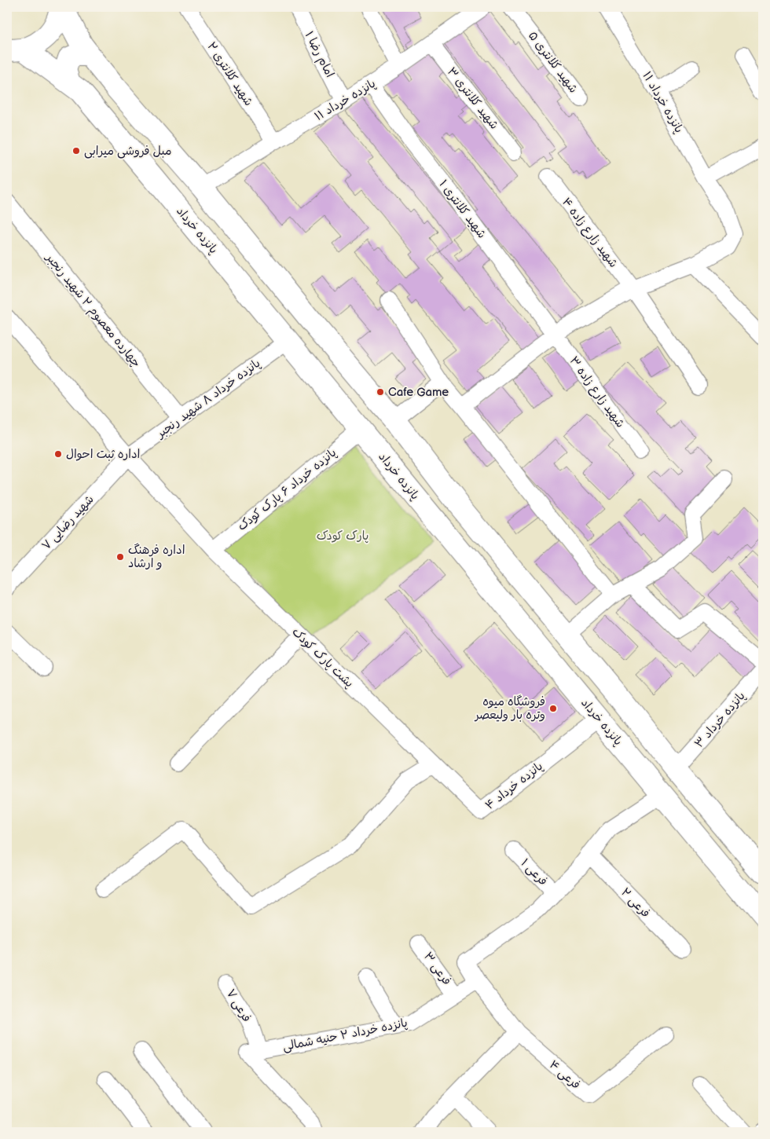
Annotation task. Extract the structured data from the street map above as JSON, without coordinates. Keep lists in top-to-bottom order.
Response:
{
  "streets": {
    "main road": ["پانزده خرداد"],
    "street": [
      "امام رضا ۱",
      "شهید کلانتری ۵",
      "شهید کلانتری ۲",
      "شهید کلانتری ۳",
      "پانزده خرداد ۱۱",
      "شهید کلانتری ۱",
      "شهید زارع زاده ۴",
      "چهارده معصوم ۲ شهید رنجبر",
      "شهید زارع زاده ۳",
      "پانزده خرداد ۸ شهید رنجبر",
      "پانزده خرداد ۶ پارک کودک",
      "شهید رضایی ۷",
      "پشت پارک کودک",
      "پانزده خرداد ۳",
      "پانزده خرداد ۴",
      "فرعی ۱",
      "فرعی ۲",
      "فرعی ۳",
      "فرعی ۷",
      "پانزده خرداد ۲ حنیه شمالی",
      "فرعی ۴"
    ]
  },
  "crossings": [
    ["امام رضا ۱", "پانزده خرداد ۱۱"],
    ["شهید کلانتری ۲", "پانزده خرداد ۱۱"],
    ["شهید کلانتری ۳", "پانزده خرداد ۱۱"],
    ["پانزده خرداد ۱۱", "شهید کلانتری ۱"],
    ["پانزده خرداد ۱۱", "شهید زارع زاده ۴"],
    ["پانزده خرداد ۱۱", "شهید زارع زاده ۳"],
    ["شهید کلانتری ۱", "شهید زارع زاده ۳"],
    ["پانزده خرداد", "پانزده خرداد ۸ شهید رنجبر"],
    ["پانزده خرداد", "پانزده خرداد ۶ پارک کودک"],
    ["پانزده خرداد", "پانزده خرداد ۴"],
    ["چهارده معصوم ۲ شهید رنجبر", "پانزده خرداد ۸ شهید رنجبر"],
    ["پانزده خرداد ۸ شهید رنجبر", "شهید رضایی ۷"],
    ["پانزده خرداد ۸ شهید رنجبر", "پشت پارک کودک"],
    ["پانزده خرداد ۶ پارک کودک", "پشت پارک کودک"],
    ["شهید رضایی ۷", "پشت پارک کودک"],
    ["پشت پارک کودک", "پانزده خرداد ۴"],
    ["فرعی ۳", "پانزده خرداد ۲ حنیه شمالی"],
    ["فرعی ۷", "پانزده خرداد ۲ حنیه شمالی"],
    ["پانزده خرداد ۲ حنیه شمالی", "فرعی ۴"]
  ],
  "parks": ["پارک کودک"],
  "places": [
    "مبل فروشی میرابی",
    "Cafe Game",
    "اداره ثبت احوال",
    "اداره فرهنگ و ارشاد",
    "فروشگاه میوه وتره بار ولیعصر"
  ]
}
